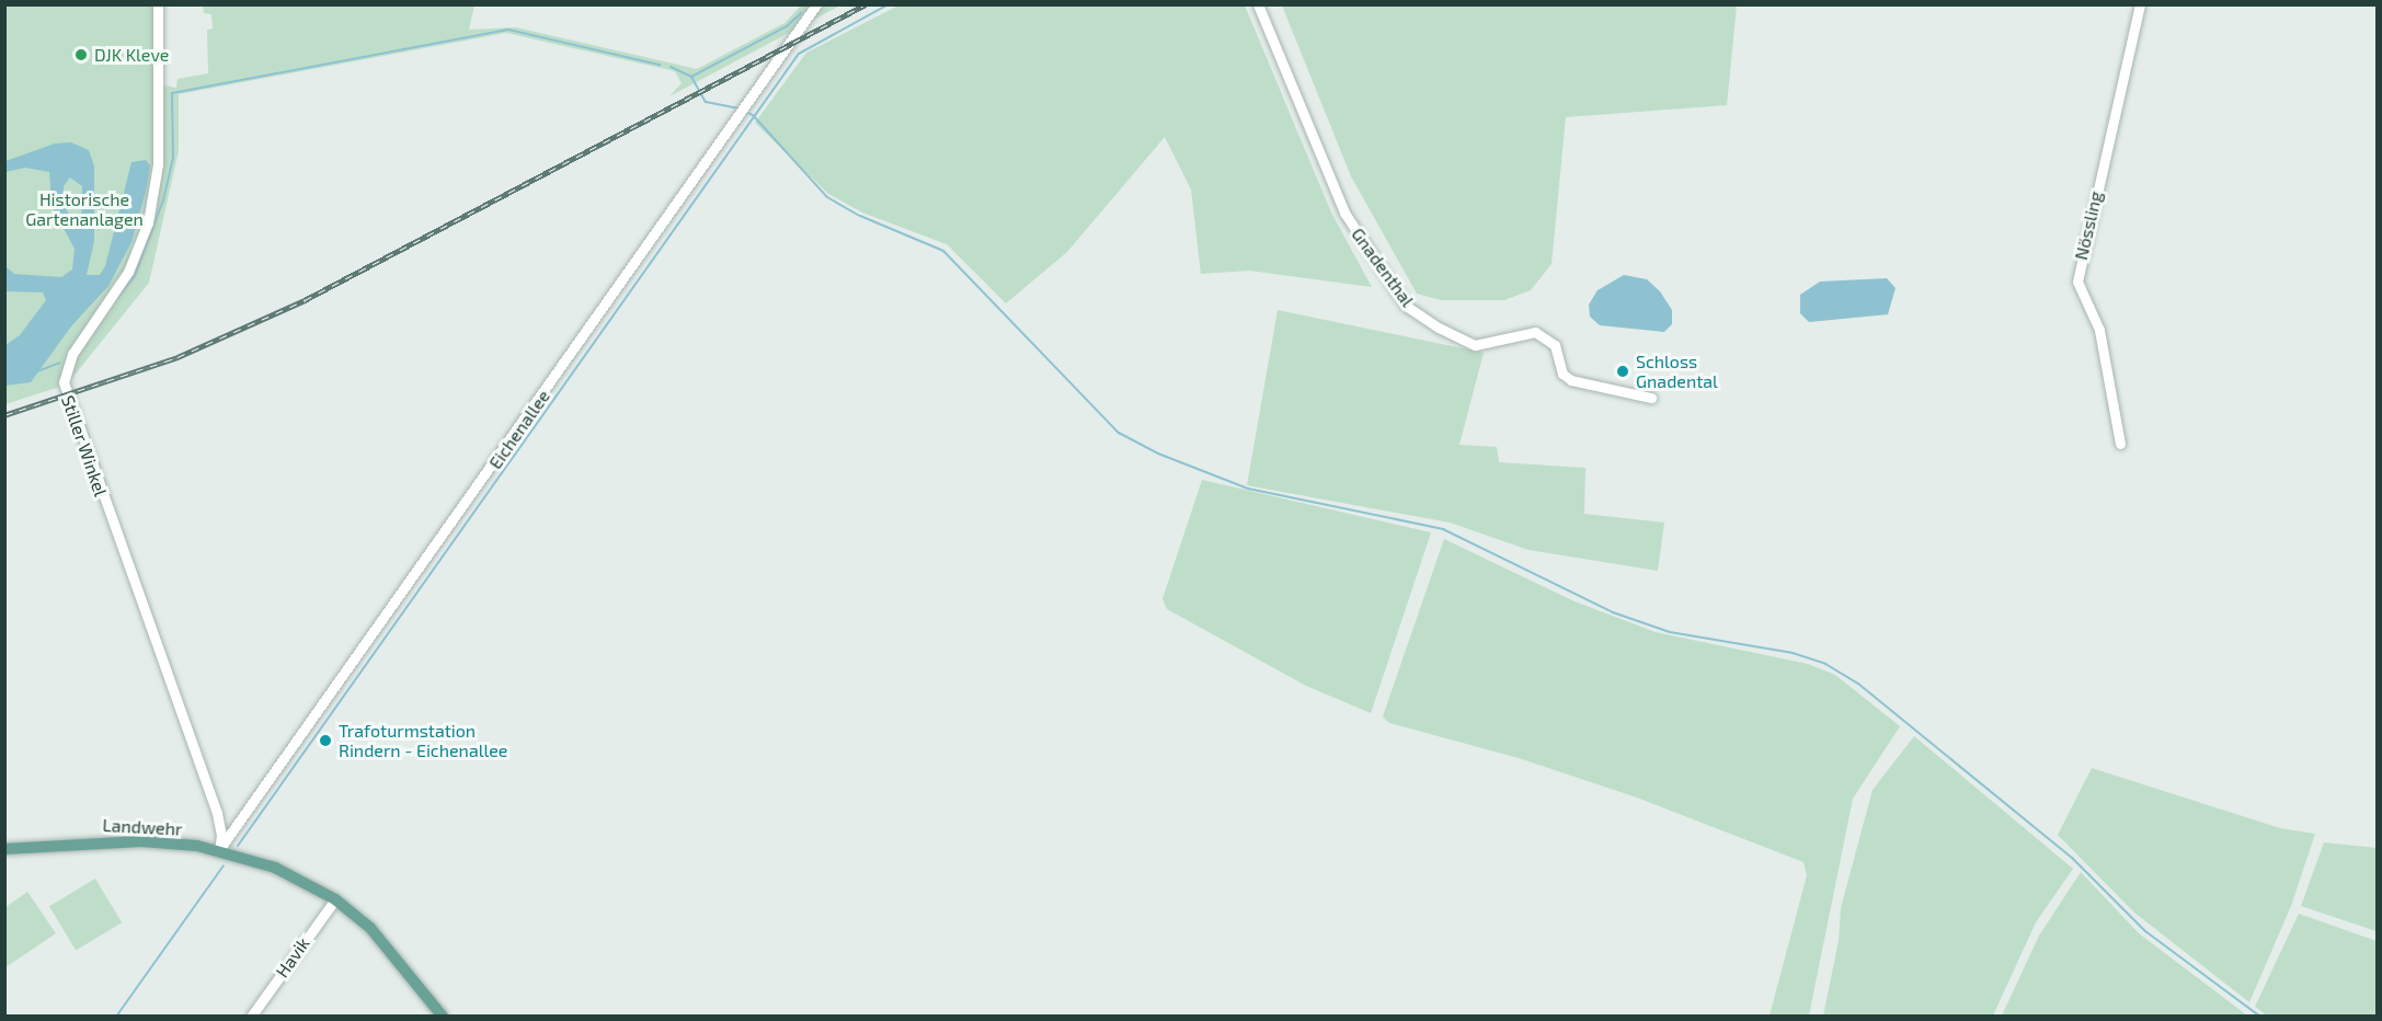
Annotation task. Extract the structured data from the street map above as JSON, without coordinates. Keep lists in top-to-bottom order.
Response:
{
  "streets": {
    "main road": ["Landwehr"],
    "street": [
      "Nössling",
      "Gnadenthal",
      "Eichenallee",
      "Stiller Winkel",
      "Havik"
    ]
  },
  "crossings": [
    ["Eichenallee", "Stiller Winkel"],
    ["Eichenallee", "Landwehr"],
    ["Stiller Winkel", "Landwehr"],
    ["Landwehr", "Havik"]
  ],
  "parks": ["Historische Gartenanlagen"],
  "places": ["DJK Kleve", "Schloss Gnadental", "Trafoturmstation Rindern - Eichenallee"]
}
